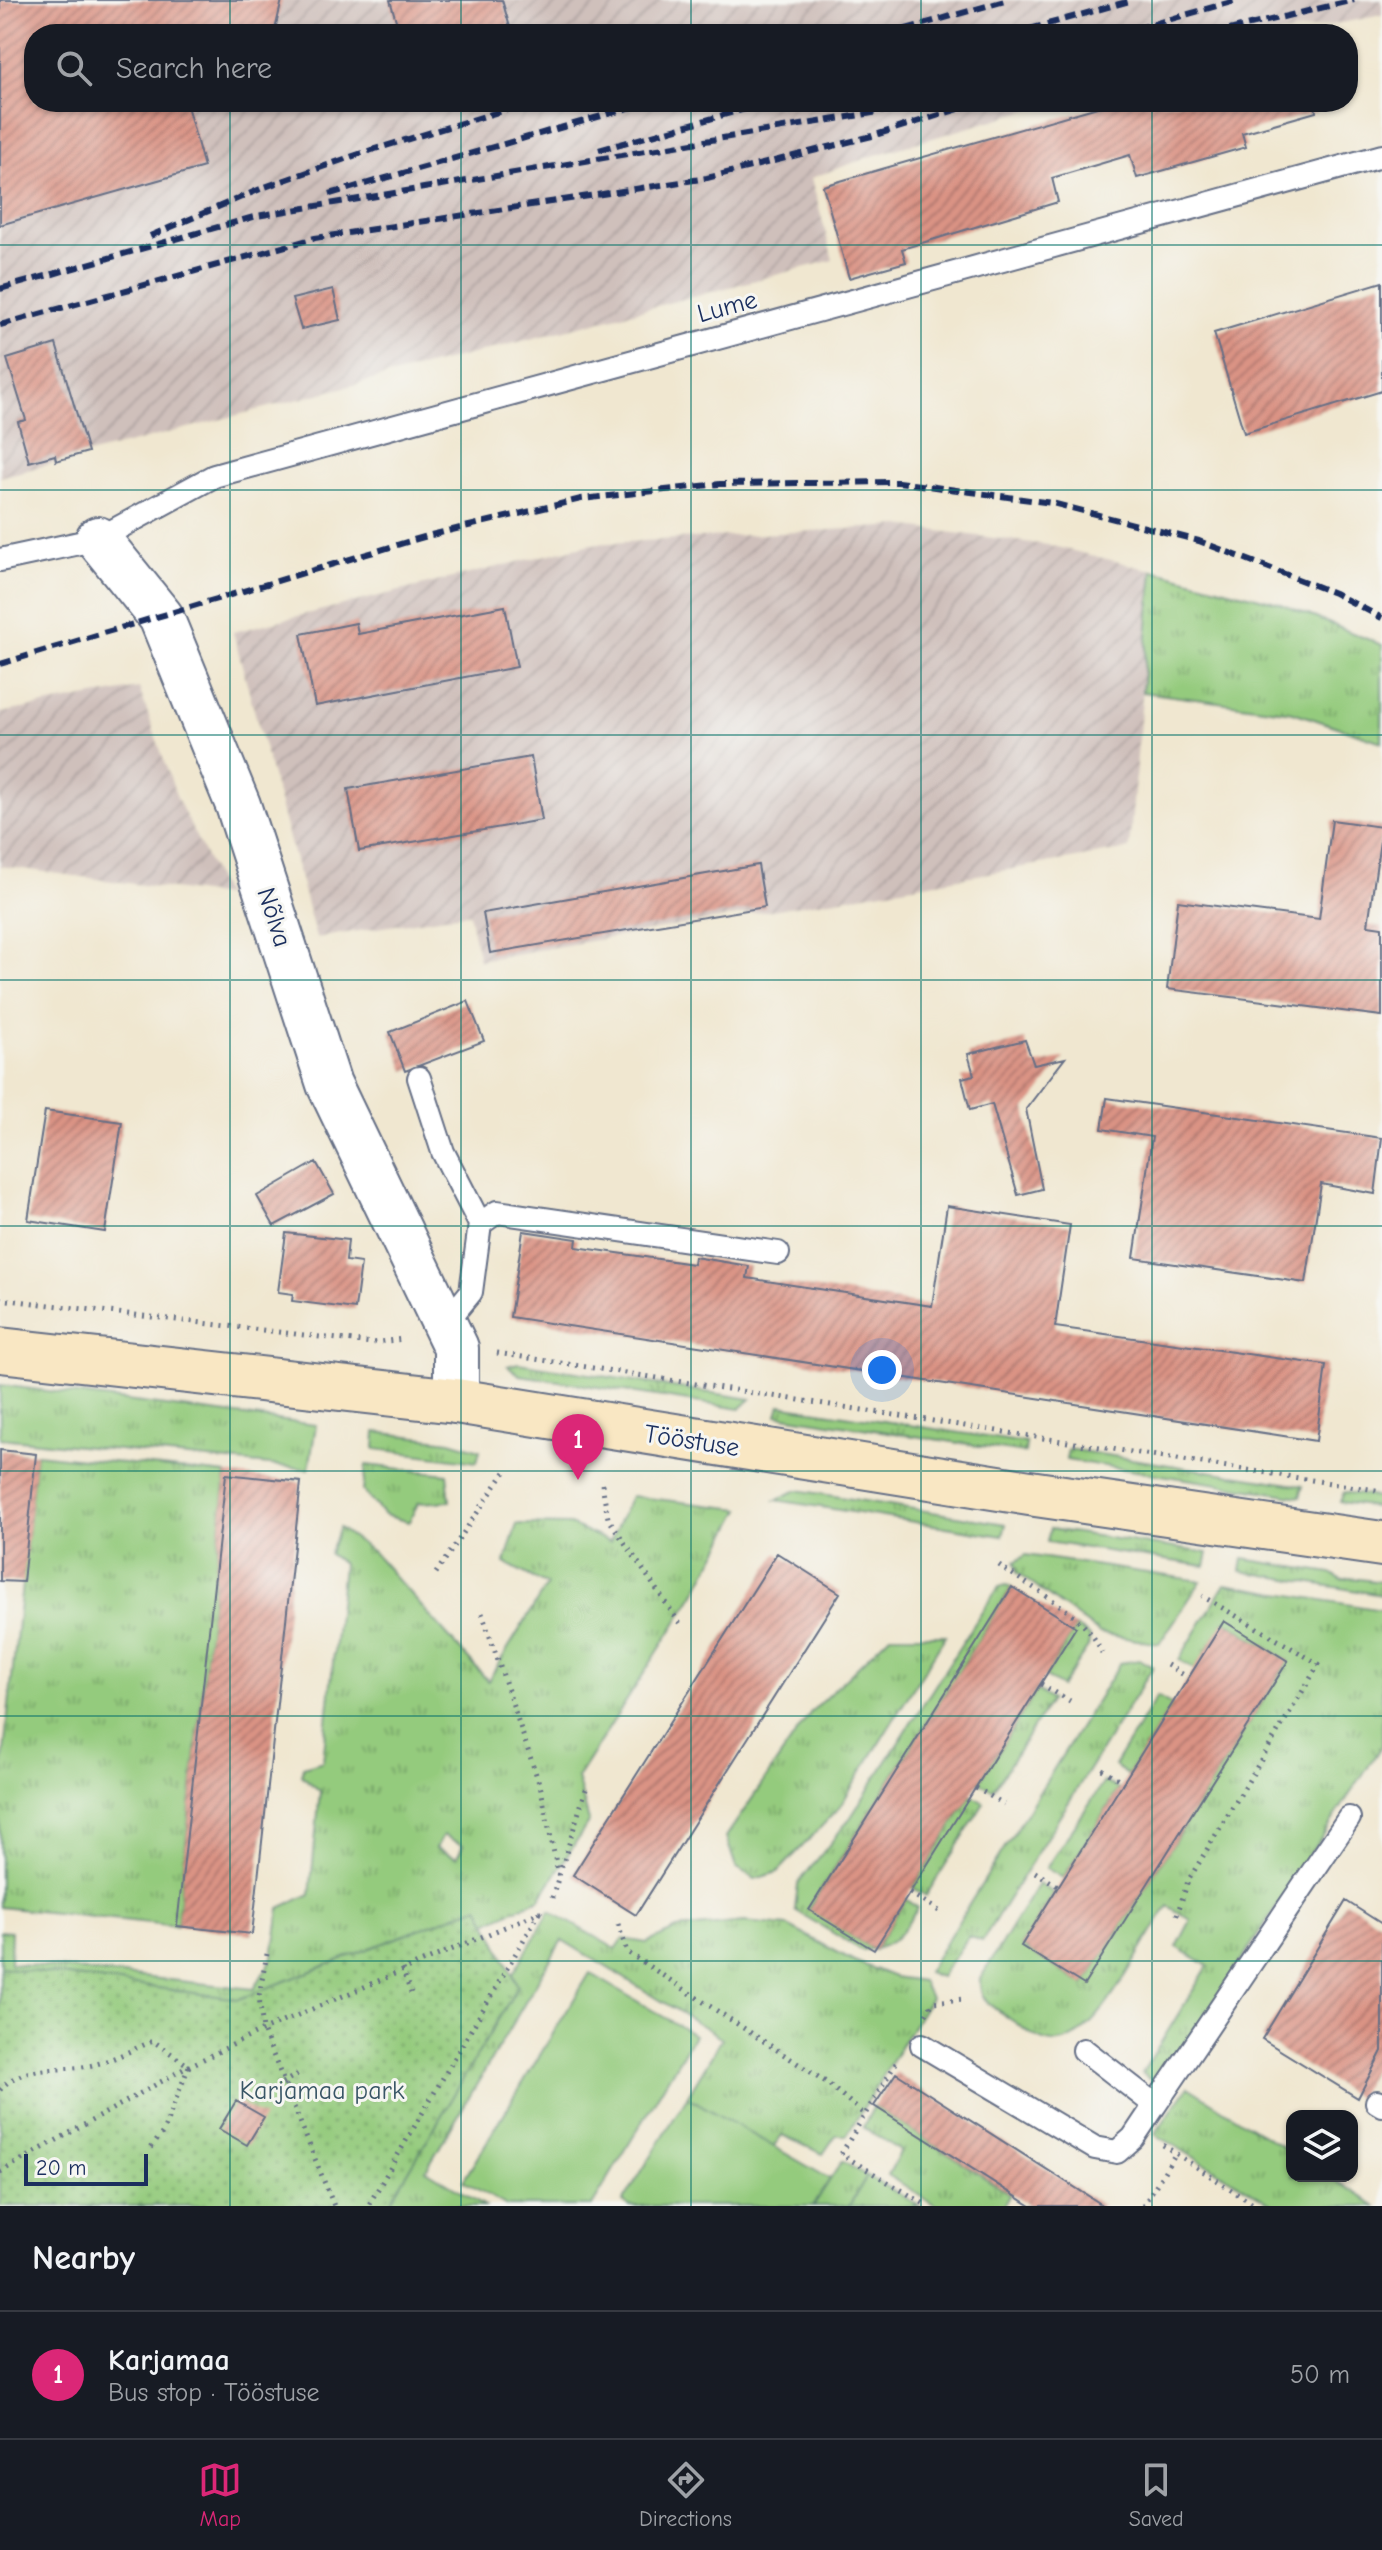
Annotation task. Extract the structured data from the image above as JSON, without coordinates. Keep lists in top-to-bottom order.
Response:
{
  "streets": {
    "street": ["Nõlva", "Tööstuse"],
    "lane": ["Lume"]
  },
  "crossings": [
    ["Lume", "Nõlva"],
    ["Nõlva", "Tööstuse"]
  ],
  "parks": ["Karjamaa park"],
  "scale_bar": "20 m",
  "page": {
    "search": "Search here",
    "pins": "1",
    "scale": "20 m",
    "heading": "Nearby",
    "list": [
      {
        "mark": "1",
        "name": "Karjamaa",
        "note": "Bus stop · Tööstuse",
        "value": "50 m"
      }
    ],
    "nav": ["Map", "Directions", "Saved"]
  }
}
